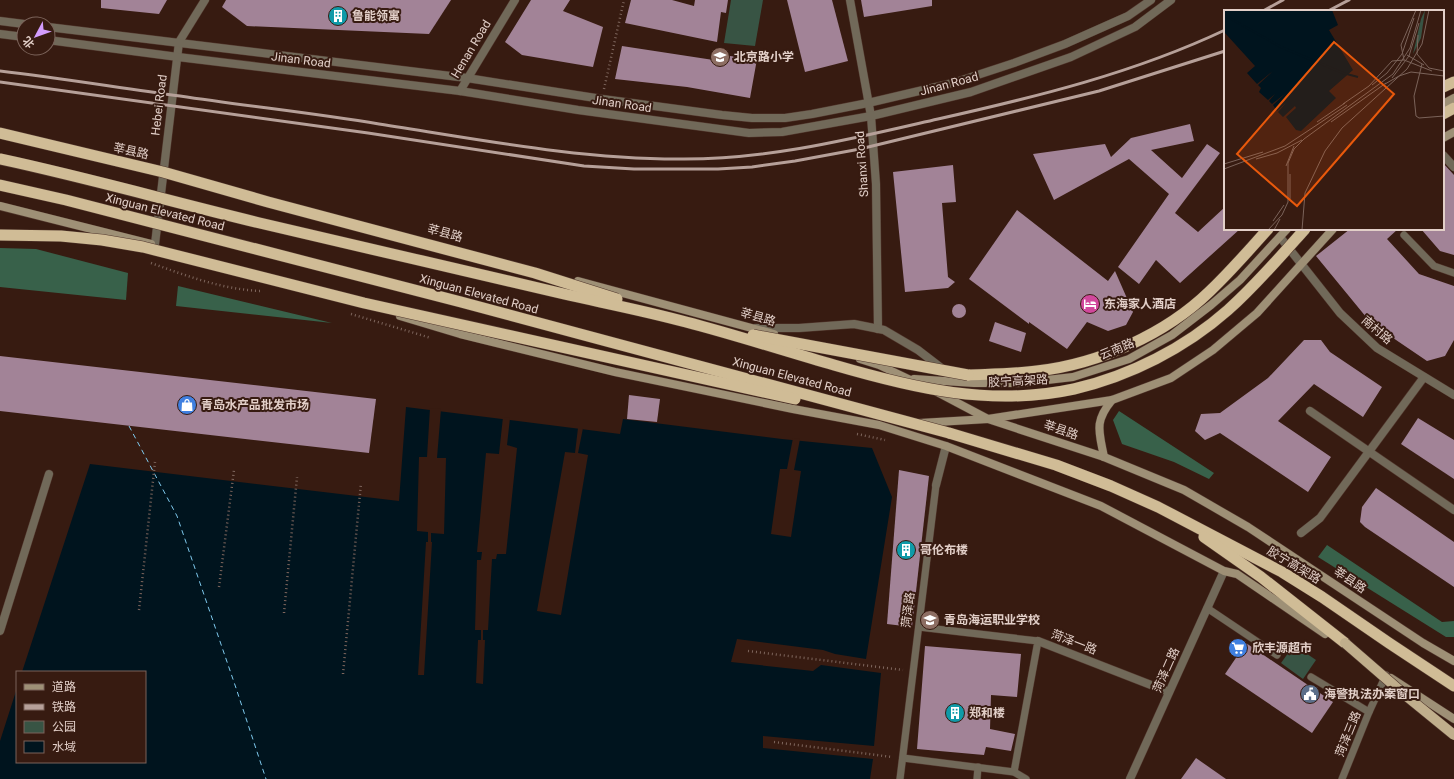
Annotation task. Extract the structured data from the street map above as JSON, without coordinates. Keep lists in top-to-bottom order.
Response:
{
  "streets": {
    "highway": ["Xinguan Elevated Road", "胶宁高架路"],
    "main road": ["莘县路", "云南路"],
    "street": [
      "Henan Road",
      "Jinan Road",
      "Hebei Road",
      "Shanxi Road",
      "南村路",
      "菏泽路",
      "菏泽一路",
      "菏泽二路"
    ],
    "lane": ["菏泽三路"]
  },
  "crossings": [
    ["Henan Road", "Jinan Road"],
    ["Jinan Road", "Hebei Road"],
    ["Jinan Road", "Shanxi Road"],
    ["Hebei Road", "莘县路"],
    ["莘县路", "云南路"],
    ["Xinguan Elevated Road", "胶宁高架路"],
    ["南村路", "云南路"],
    ["菏泽路", "菏泽一路"],
    ["菏泽一路", "菏泽二路"]
  ],
  "places": {
    "building": ["鲁能领寓", "哥伦布楼", "郑和楼"],
    "school or university": ["北京路小学", "青岛海运职业学校"],
    "hotel": ["东海家人酒店"],
    "shop": ["青岛水产品批发市场"],
    "supermarket": ["欣丰源超市"],
    "public building": ["海警执法办案窗口"]
  },
  "legend": [
    "道路",
    "铁路",
    "公园",
    "水域"
  ],
  "north": "bottom left"
}
